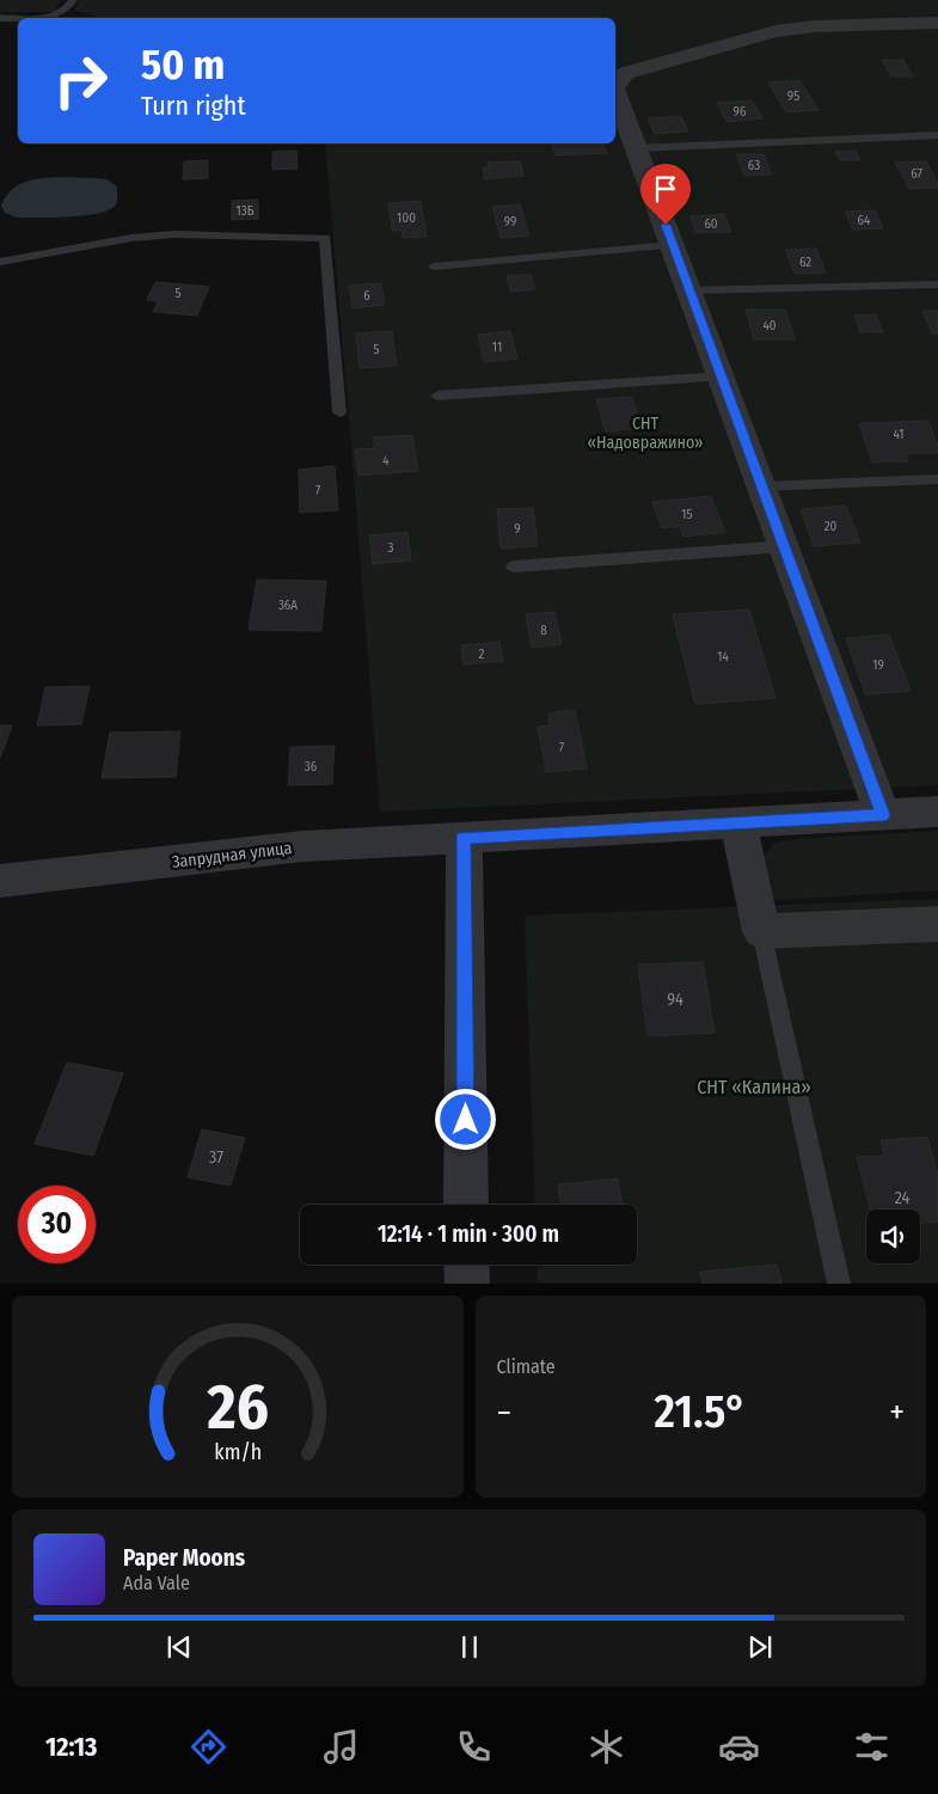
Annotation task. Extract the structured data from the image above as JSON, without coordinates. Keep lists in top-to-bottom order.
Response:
{
  "streets": {
    "street": ["Запрудная улица"]
  },
  "parks": ["СНТ «Надовражино»", "СНТ «Калина»"],
  "house_numbers": [
    "95",
    "96",
    "63",
    "67",
    "13Б",
    "100",
    "64",
    "99",
    "60",
    "62",
    "5",
    "6",
    "40",
    "11",
    "5",
    "41",
    "4",
    "7",
    "15",
    "20",
    "9",
    "3",
    "36А",
    "8",
    "2",
    "14",
    "19",
    "7",
    "36",
    "94",
    "37",
    "24"
  ],
  "page": {
    "turn": ["50 m", "Turn right"],
    "limit": "30",
    "trip": "12:14 · 1 min · 300 m",
    "tile": "Climate",
    "heat": ["−", "21.5°", "+"],
    "song": ["Paper Moons", "Ada Vale"],
    "tabs": "12:13",
    "gauge": ["26", "km/h"]
  }
}
